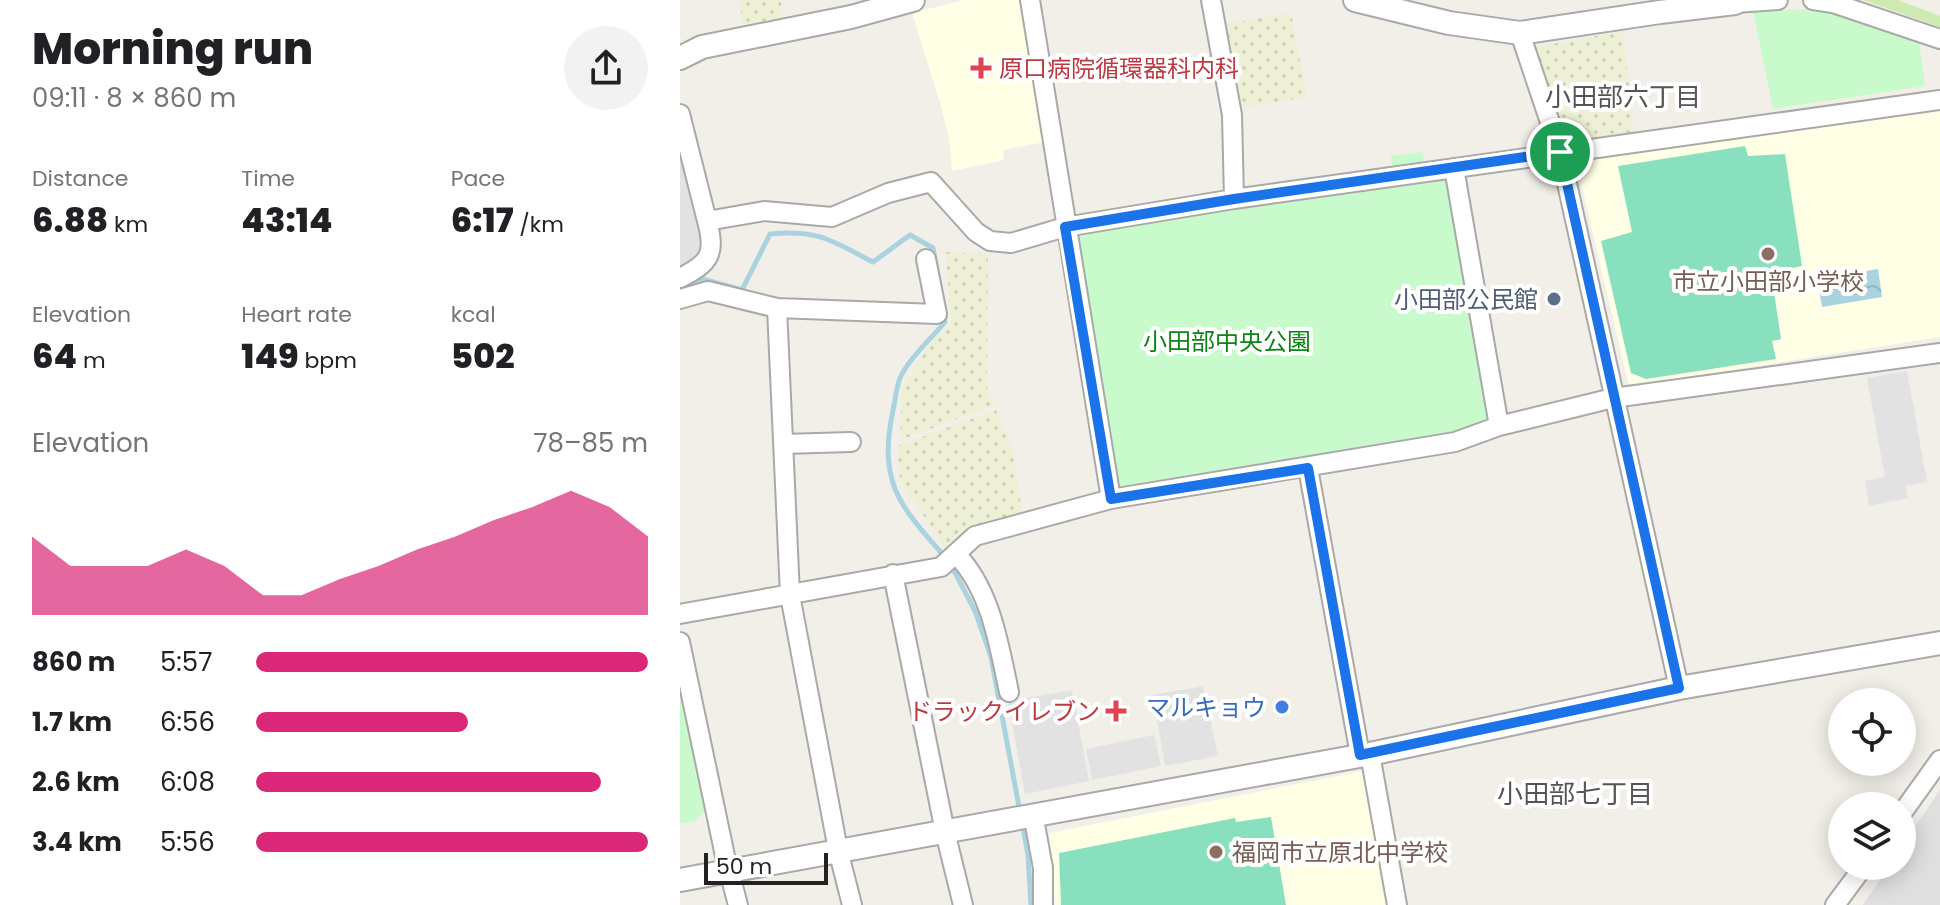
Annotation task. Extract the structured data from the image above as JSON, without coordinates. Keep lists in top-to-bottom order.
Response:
{
  "districts": ["小田部六丁目", "小田部七丁目"],
  "parks": ["小田部中央公園"],
  "places": {
    "health": ["原口病院循環器科内科", "ドラックイレブン"],
    "other": [
      "市立小田部小学校",
      "小田部公民館",
      "マルキョウ",
      "福岡市立原北中学校"
    ]
  },
  "scale_bar": "50 m",
  "page": {
    "heading": ["Morning run", "09:11 · 8 × 860 m"],
    "stats": [
      ["Distance", "6.88 km"],
      ["Time", "43:14"],
      ["Pace", "6:17 /km"],
      ["Elevation", "64 m"],
      ["Heart rate", "149 bpm"],
      ["kcal", "502"]
    ],
    "chart": ["Elevation", "78–85 m"],
    "list": [
      {
        "name": "860 m",
        "note": "5:57"
      },
      {
        "name": "1.7 km",
        "note": "6:56"
      },
      {
        "name": "2.6 km",
        "note": "6:08"
      },
      {
        "name": "3.4 km",
        "note": "5:56"
      }
    ],
    "scale": "50 m"
  }
}
